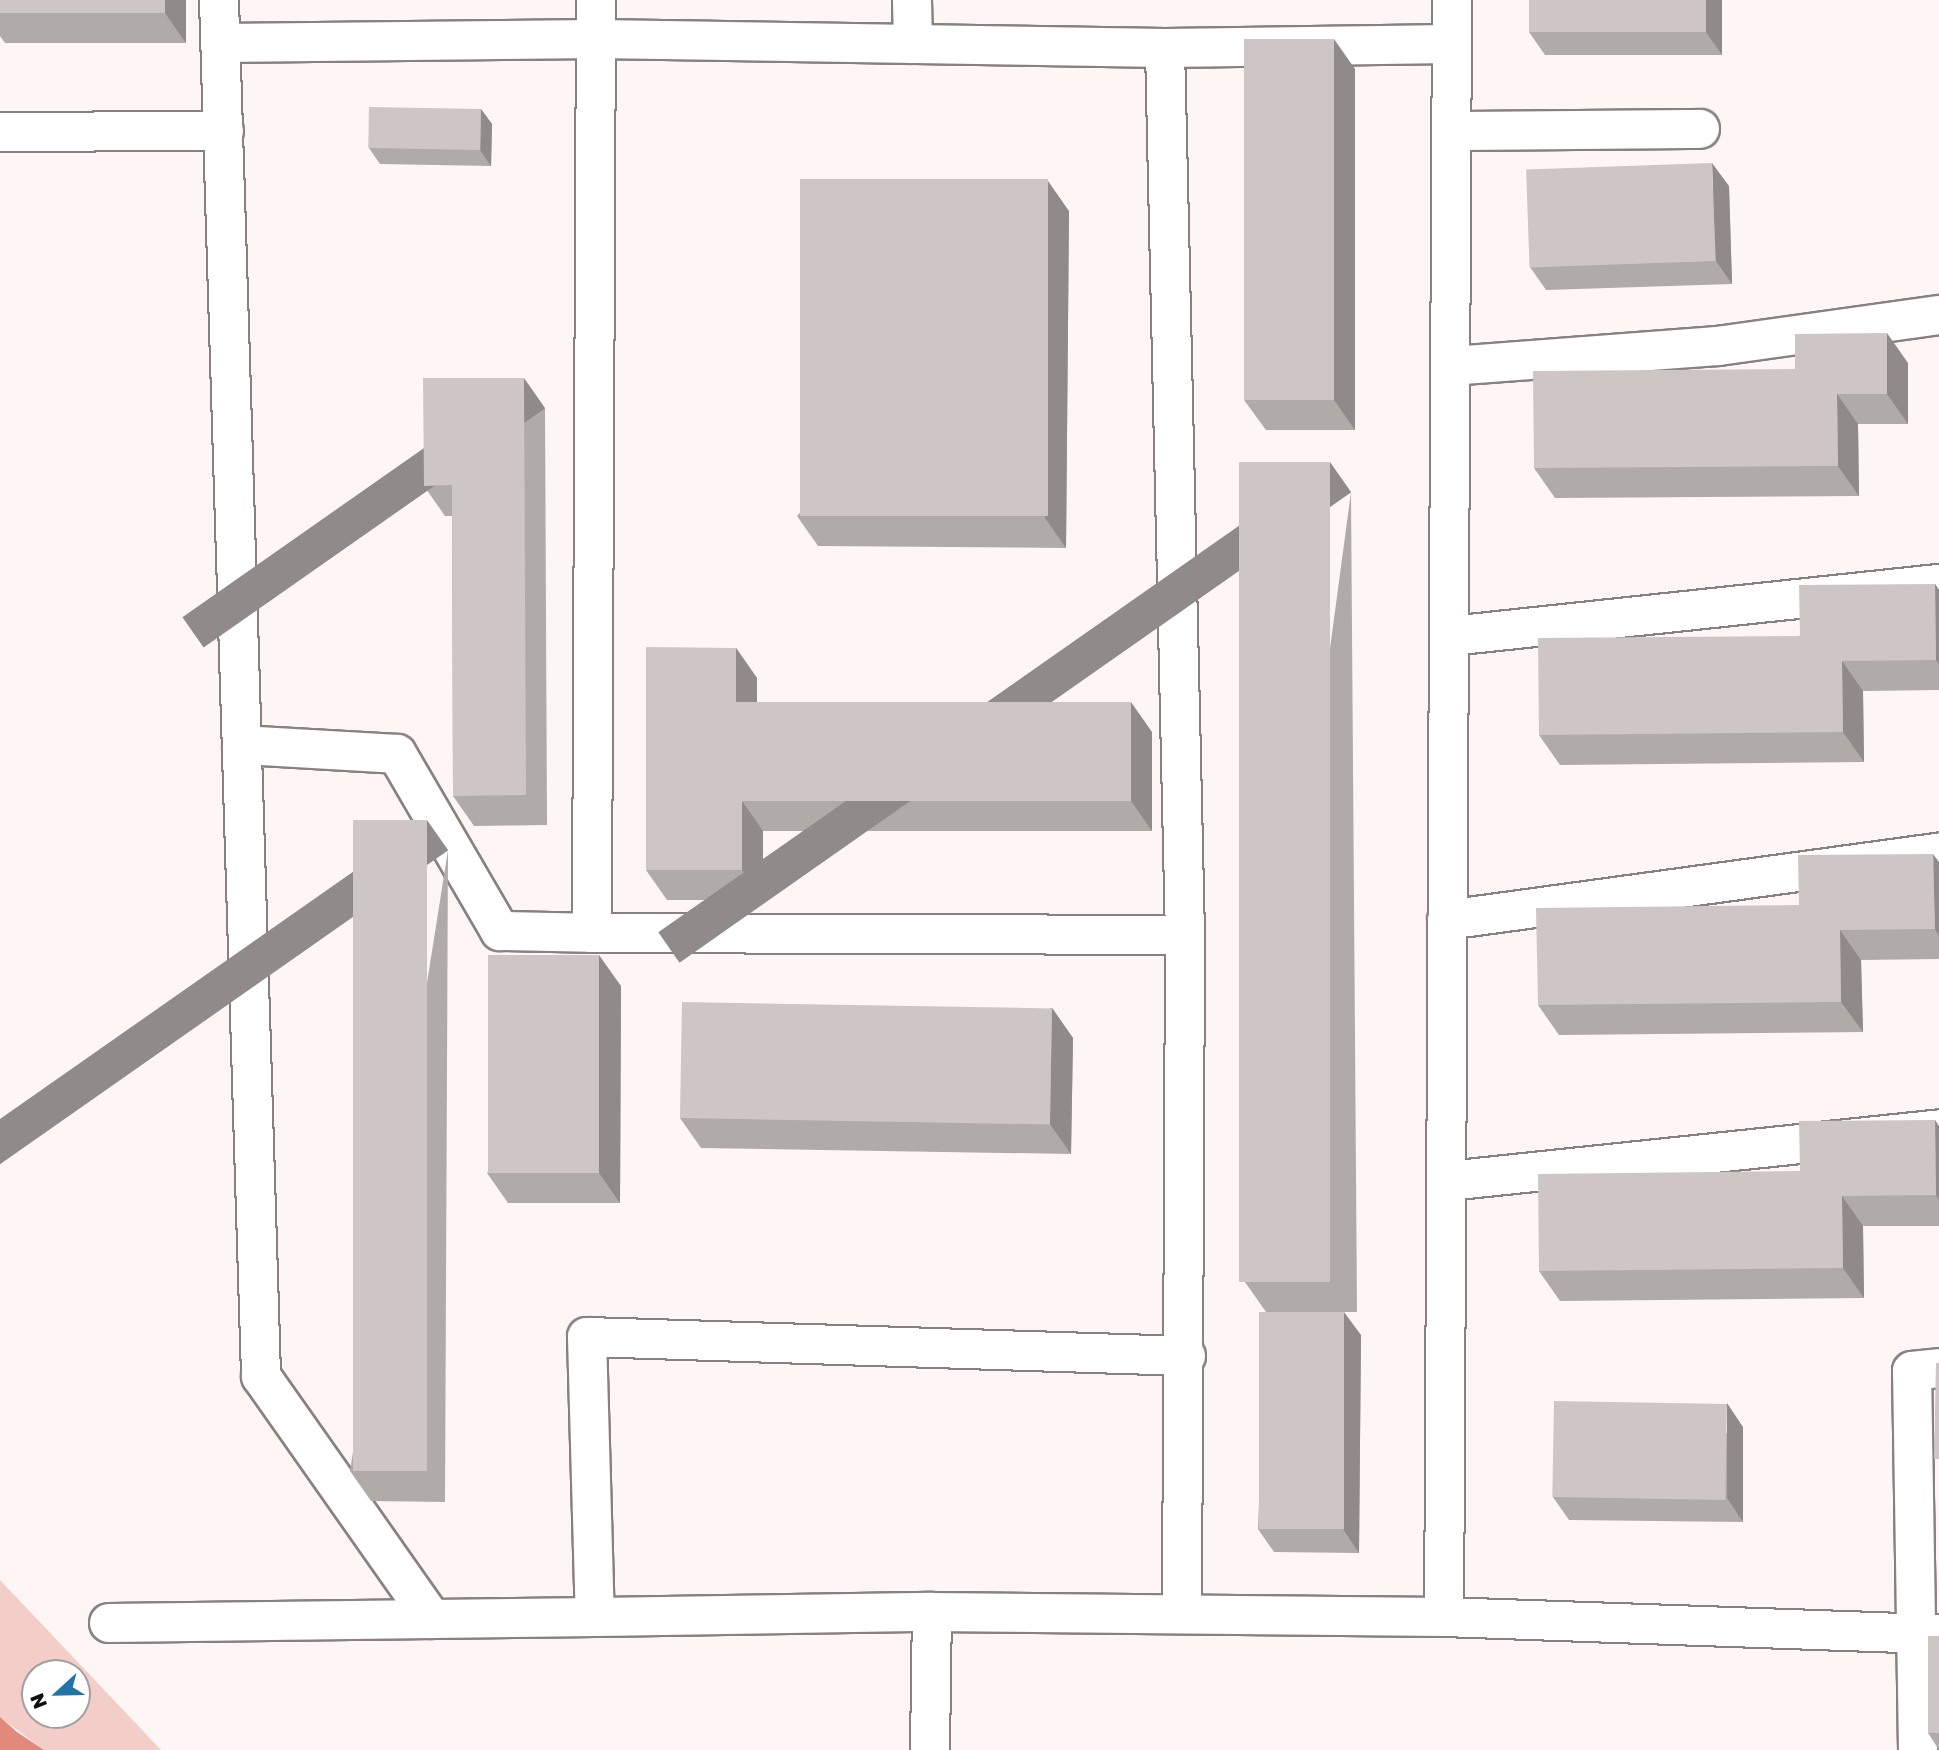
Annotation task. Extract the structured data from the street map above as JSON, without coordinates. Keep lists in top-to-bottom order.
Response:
{
  "north": "left"
}
